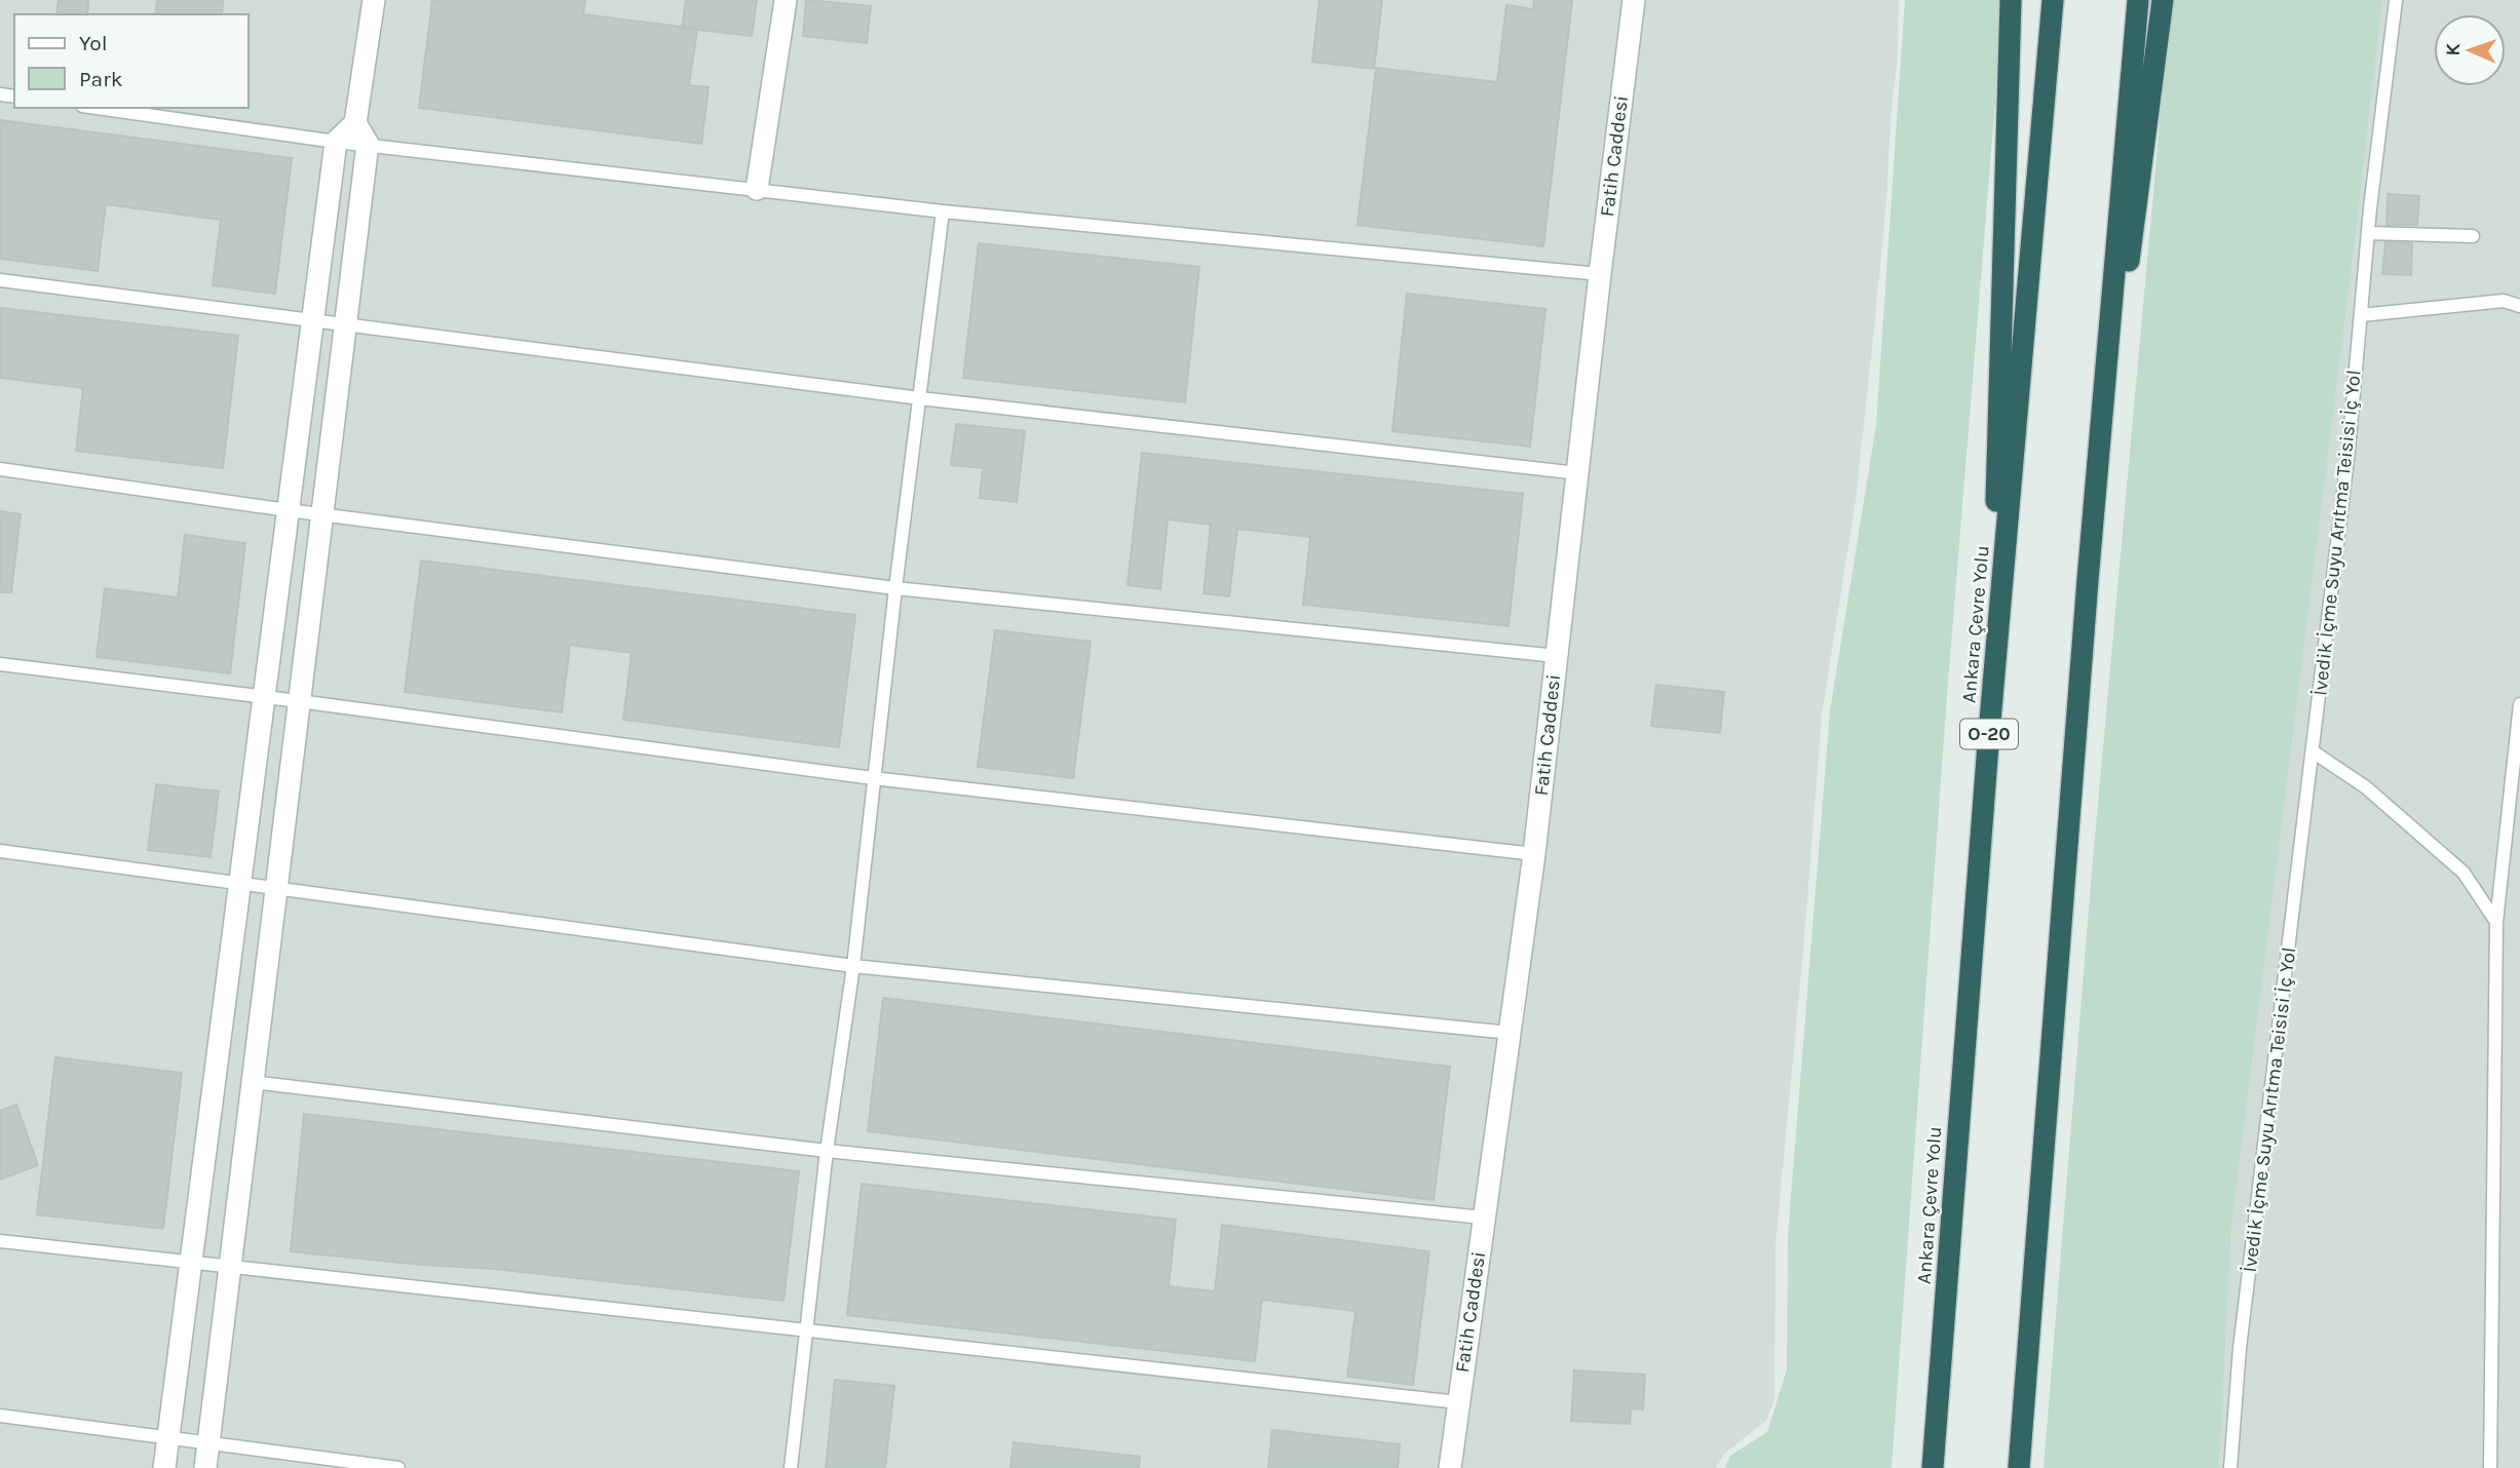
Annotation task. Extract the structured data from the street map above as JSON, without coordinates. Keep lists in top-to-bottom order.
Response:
{
  "streets": {
    "highway": ["Ankara Çevre Yolu", "O-20"],
    "street": ["Fatih Caddesi"],
    "lane": ["İvedik İçme Suyu Arıtma Teisisi İç Yol"]
  },
  "legend": ["Yol", "Park"],
  "north": "left"
}
